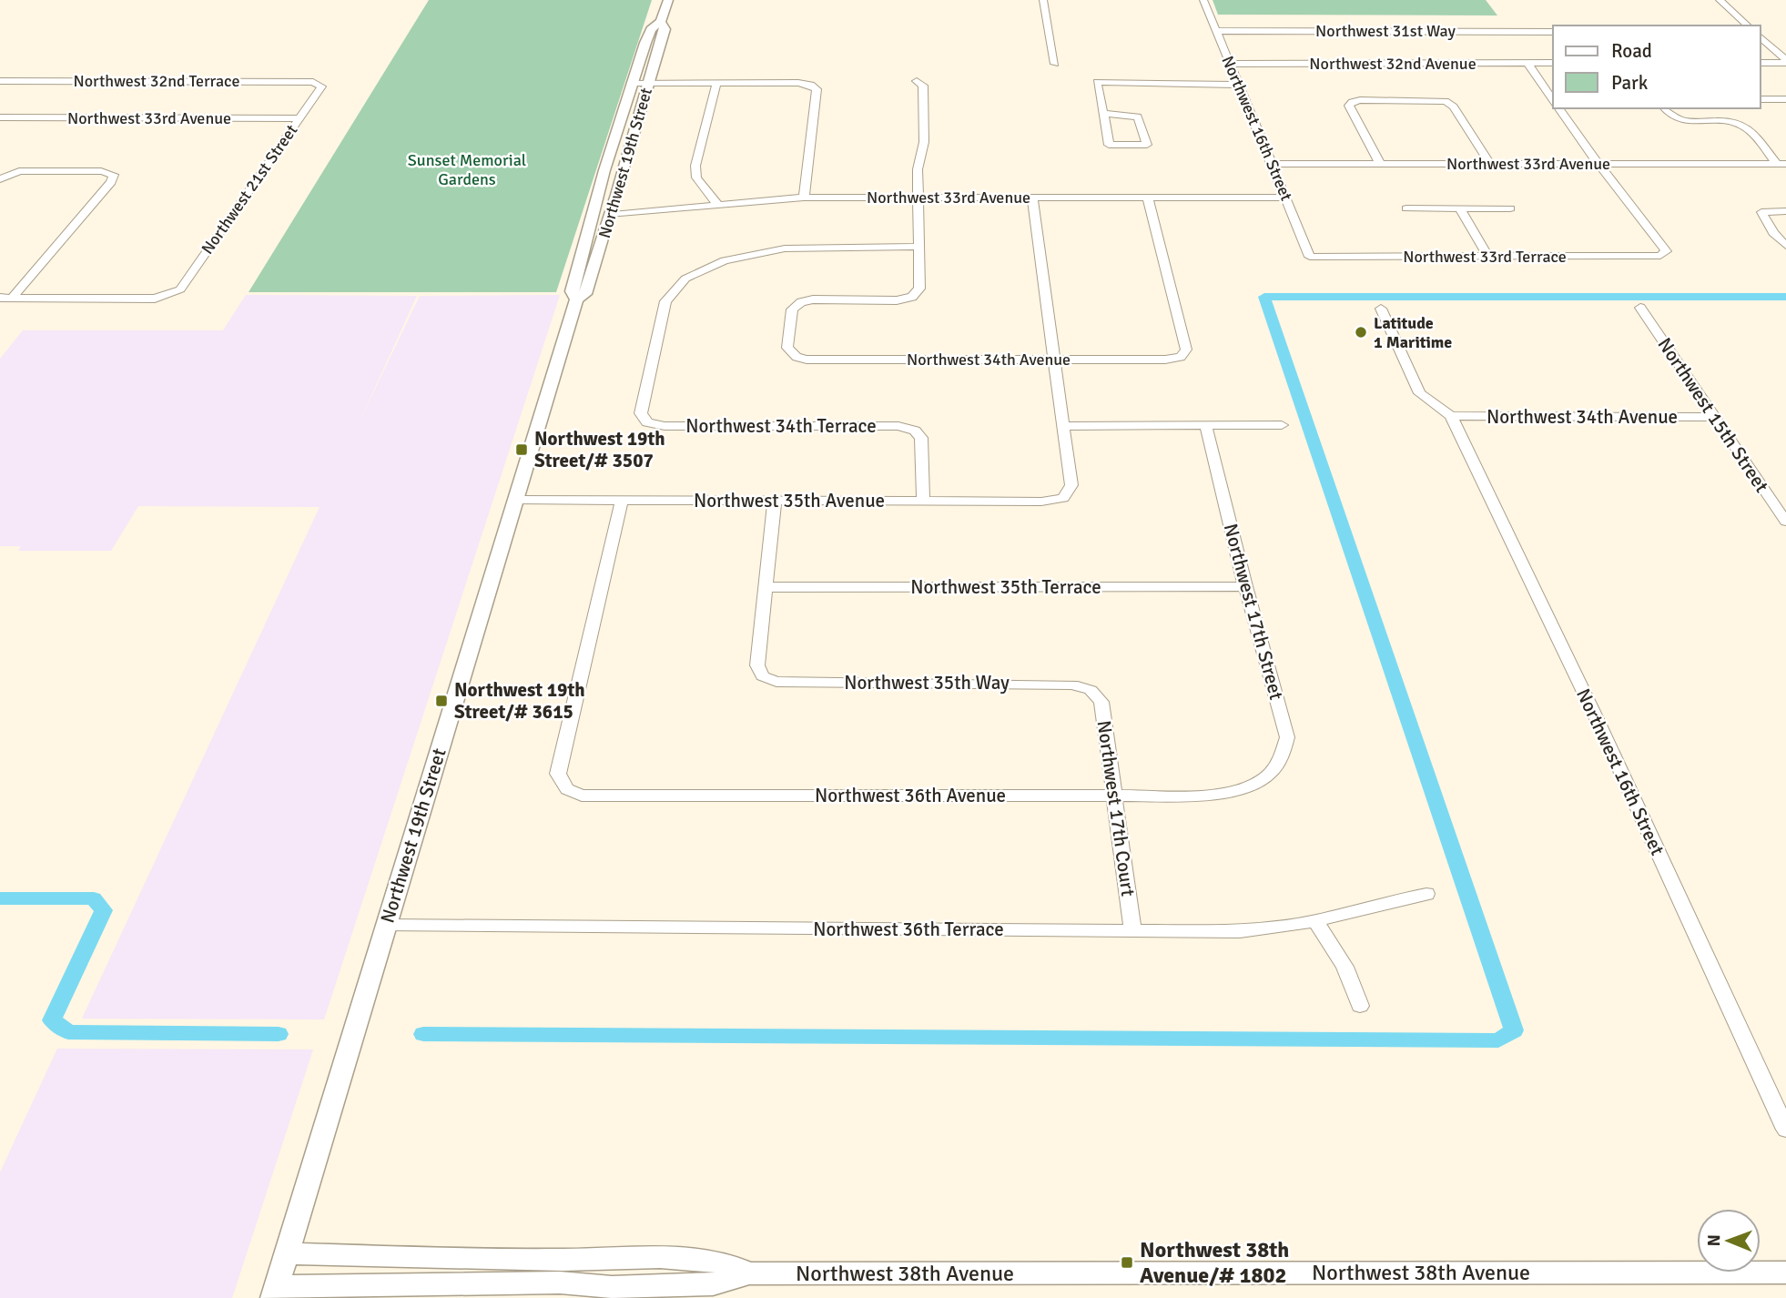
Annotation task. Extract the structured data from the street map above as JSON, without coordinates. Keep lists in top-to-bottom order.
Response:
{
  "streets": {
    "street": [
      "Northwest 31st Way",
      "Northwest 32nd Avenue",
      "Northwest 32nd Terrace",
      "Northwest 33rd Avenue",
      "Northwest 16th Street",
      "Northwest 19th Street",
      "Northwest 21st Street",
      "Northwest 33rd Terrace",
      "Northwest 34th Avenue",
      "Northwest 15th Street",
      "Northwest 34th Terrace",
      "Northwest 35th Avenue",
      "Northwest 35th Terrace",
      "Northwest 17th Street",
      "Northwest 35th Way",
      "Northwest 36th Avenue",
      "Northwest 17th Court",
      "Northwest 36th Terrace",
      "Northwest 38th Avenue"
    ]
  },
  "crossings": [
    ["Northwest 31st Way", "Northwest 16th Street"],
    ["Northwest 32nd Avenue", "Northwest 16th Street"],
    ["Northwest 32nd Terrace", "Northwest 21st Street"],
    ["Northwest 33rd Avenue", "Northwest 16th Street"],
    ["Northwest 33rd Avenue", "Northwest 19th Street"],
    ["Northwest 33rd Avenue", "Northwest 21st Street"],
    ["Northwest 33rd Avenue", "Northwest 33rd Terrace"],
    ["Northwest 33rd Avenue", "Northwest 34th Avenue"],
    ["Northwest 16th Street", "Northwest 33rd Terrace"],
    ["Northwest 16th Street", "Northwest 34th Avenue"],
    ["Northwest 19th Street", "Northwest 35th Avenue"],
    ["Northwest 19th Street", "Northwest 36th Terrace"],
    ["Northwest 19th Street", "Northwest 38th Avenue"],
    ["Northwest 34th Avenue", "Northwest 15th Street"],
    ["Northwest 34th Avenue", "Northwest 34th Terrace"],
    ["Northwest 34th Terrace", "Northwest 35th Avenue"],
    ["Northwest 35th Avenue", "Northwest 36th Avenue"],
    ["Northwest 35th Terrace", "Northwest 17th Street"],
    ["Northwest 35th Terrace", "Northwest 35th Way"],
    ["Northwest 17th Street", "Northwest 36th Avenue"],
    ["Northwest 35th Way", "Northwest 17th Court"],
    ["Northwest 36th Avenue", "Northwest 17th Court"],
    ["Northwest 17th Court", "Northwest 36th Terrace"]
  ],
  "parks": ["Sunset Memorial Gardens"],
  "places": {
    "other": ["Latitude 1 Maritime"],
    "transit": ["Northwest 19th Street/# 3507", "Northwest 19th Street/# 3615", "Northwest 38th Avenue/# 1802"]
  },
  "legend": ["Road", "Park"],
  "north": "left"
}
